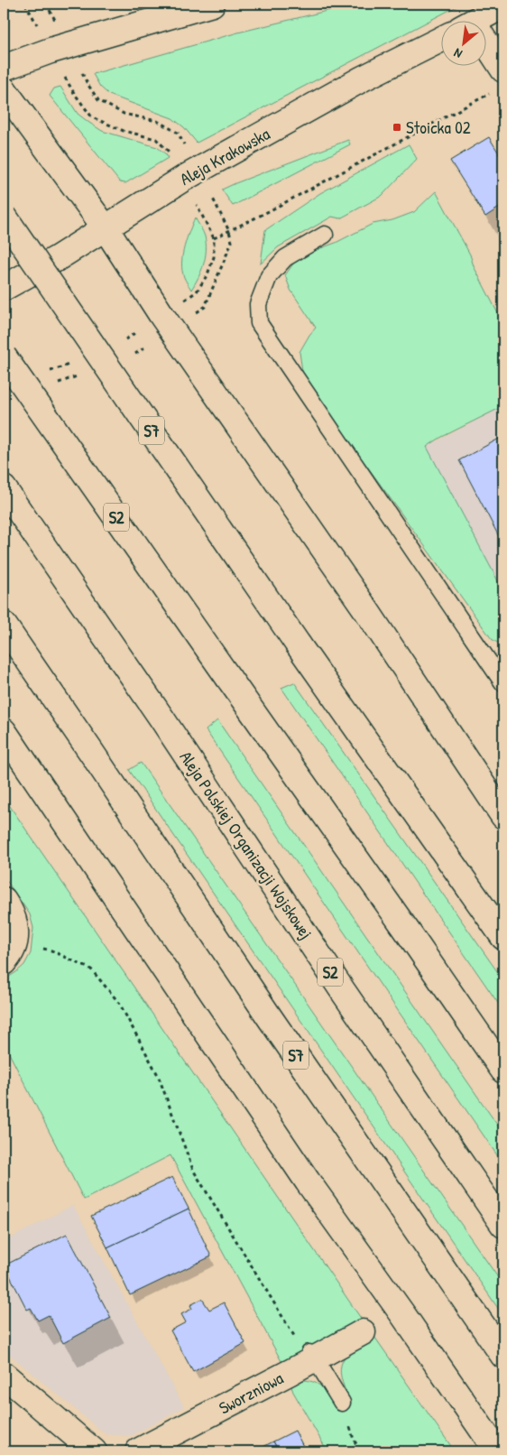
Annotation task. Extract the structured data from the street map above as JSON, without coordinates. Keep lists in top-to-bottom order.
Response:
{
  "streets": {
    "main road": [
      "Aleja Krakowska",
      "S7",
      "S2",
      "Aleja Polskiej Organizacji Wojskowej",
      "Sworzniowa"
    ]
  },
  "places": {
    "transit": ["Stoicka 02"]
  },
  "north": "bottom left"
}
